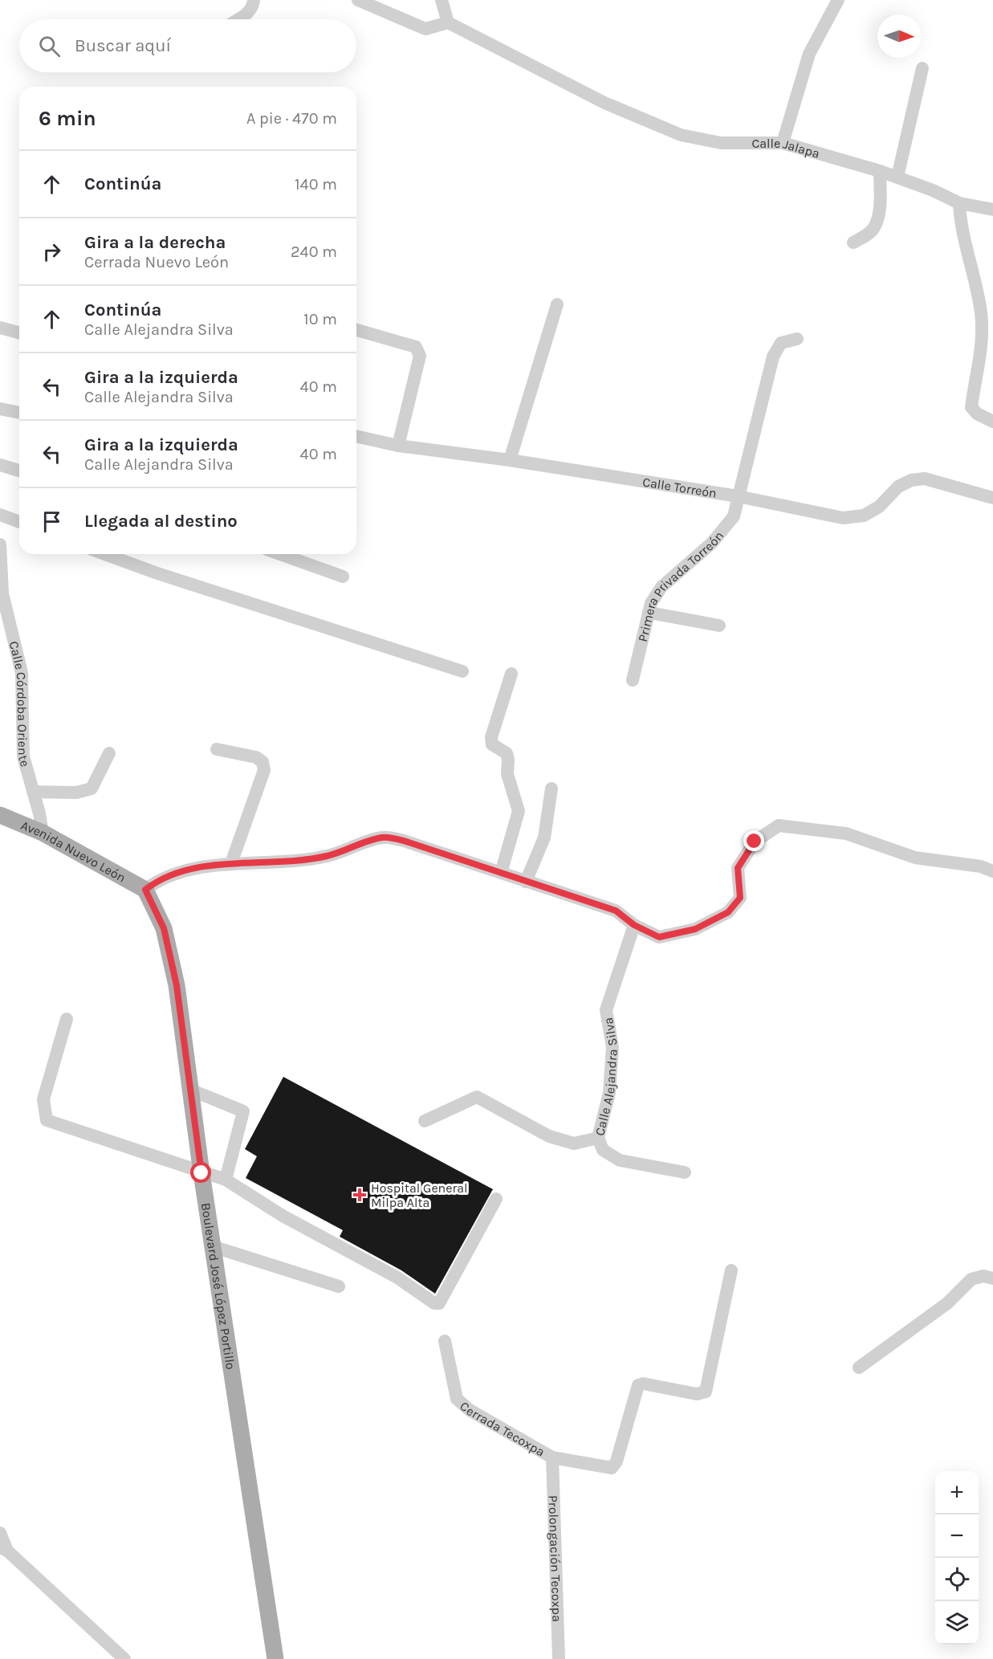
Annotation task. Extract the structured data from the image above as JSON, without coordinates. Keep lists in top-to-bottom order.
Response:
{
  "streets": {
    "main road": ["Avenida Nuevo León", "Boulevard José López Portillo"],
    "street": [
      "Calle Jalapa",
      "Calle Torreón",
      "Primera Privada Torreón",
      "Calle Córdoba Oriente",
      "Calle Alejandra Silva",
      "Cerrada Tecoxpa",
      "Prolongación Tecoxpa"
    ]
  },
  "crossings": [
    ["Calle Torreón", "Primera Privada Torreón"],
    ["Calle Córdoba Oriente", "Avenida Nuevo León"],
    ["Avenida Nuevo León", "Boulevard José López Portillo"],
    ["Cerrada Tecoxpa", "Prolongación Tecoxpa"]
  ],
  "places": {
    "health": ["Hospital General Milpa Alta"]
  },
  "north": "right",
  "page": {
    "search": "Buscar aquí",
    "heading": ["6 min", "A pie · 470 m"],
    "list": [
      ["Continúa", "140 m"],
      ["Gira a la derecha", "Cerrada Nuevo León", "240 m"],
      ["Continúa", "Calle Alejandra Silva", "10 m"],
      ["Gira a la izquierda", "Calle Alejandra Silva", "40 m"],
      ["Gira a la izquierda", "Calle Alejandra Silva", "40 m"],
      "Llegada al destino"
    ],
    "map_buttons": ["+", "−"]
  }
}
